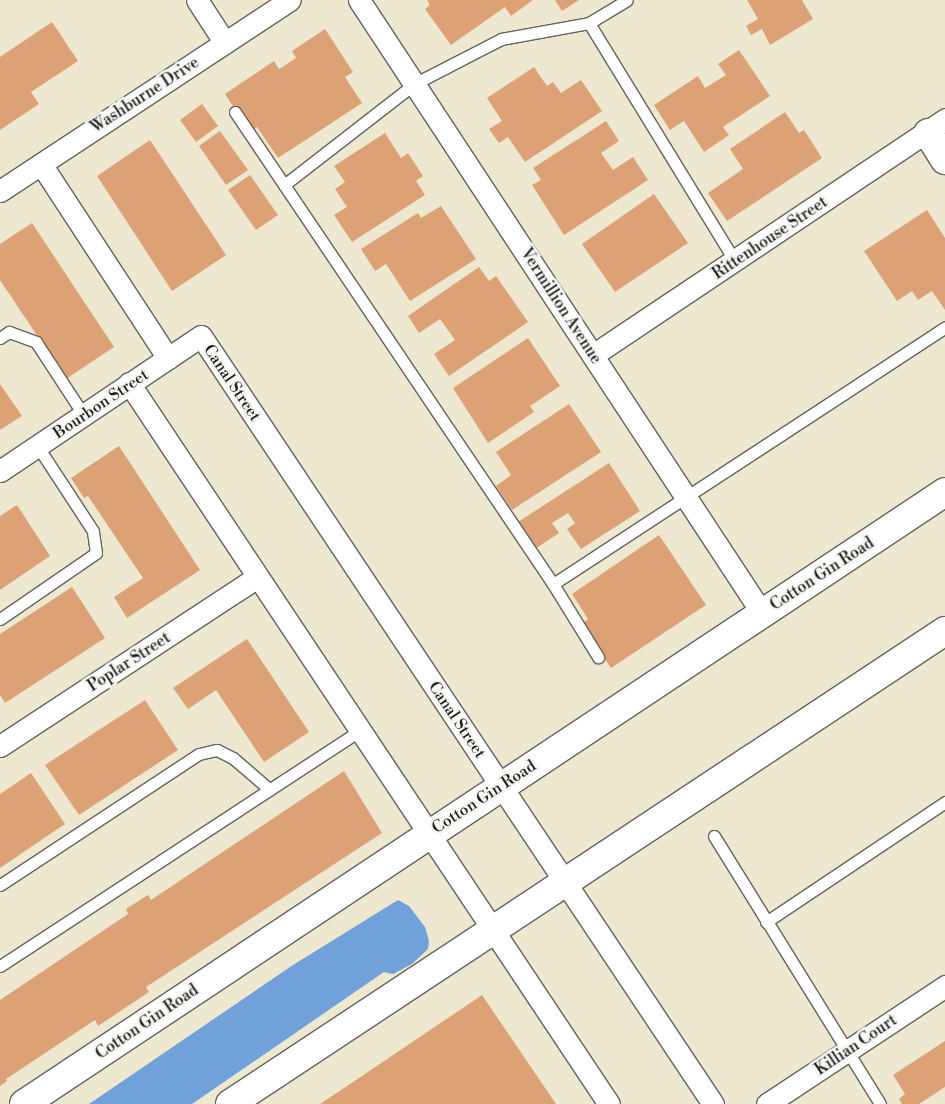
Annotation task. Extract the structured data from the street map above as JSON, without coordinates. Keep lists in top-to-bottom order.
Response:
{
  "streets": {
    "street": [
      "Washburne Drive",
      "Rittenhouse Street",
      "Vermillion Avenue",
      "Canal Street",
      "Bourbon Street",
      "Cotton Gin Road",
      "Poplar Street",
      "Killian Court"
    ]
  },
  "crossings": [
    ["Rittenhouse Street", "Vermillion Avenue"],
    ["Vermillion Avenue", "Cotton Gin Road"],
    ["Canal Street", "Bourbon Street"],
    ["Canal Street", "Cotton Gin Road"]
  ]
}
